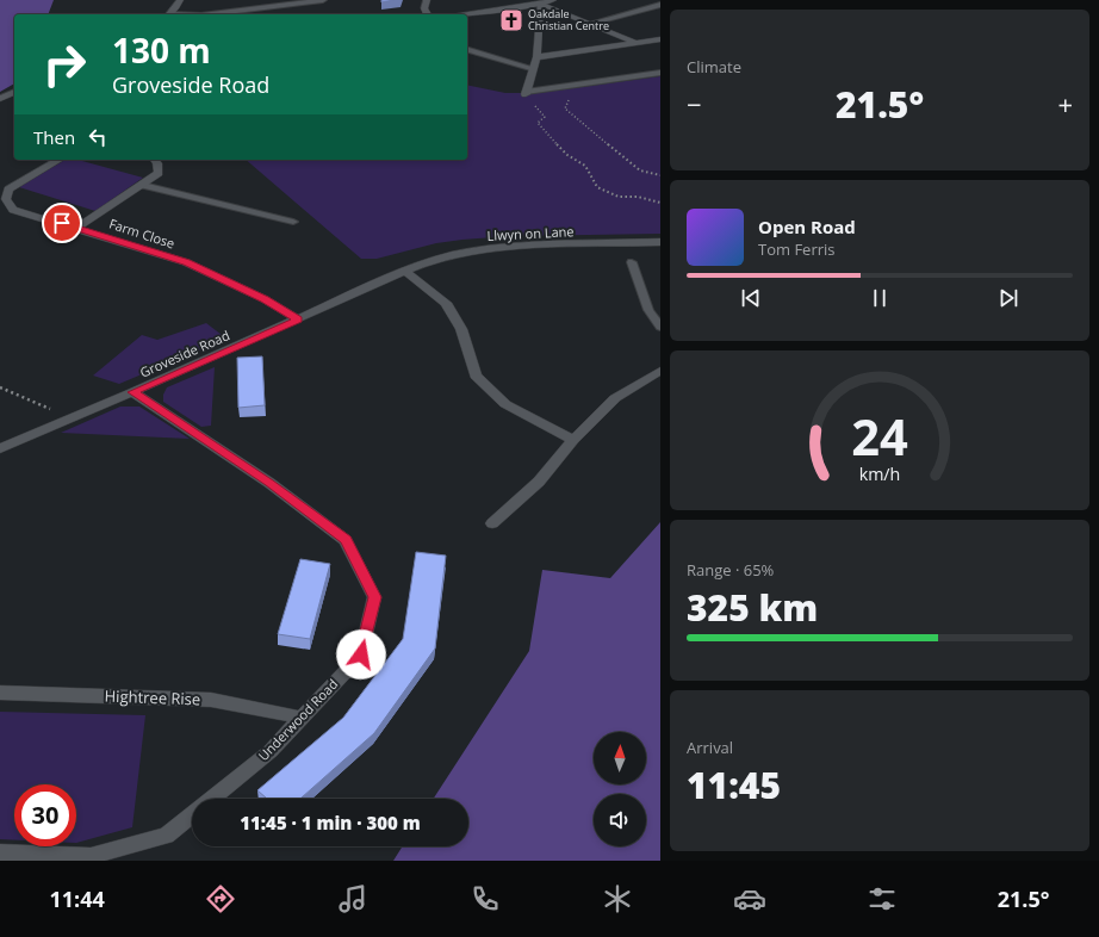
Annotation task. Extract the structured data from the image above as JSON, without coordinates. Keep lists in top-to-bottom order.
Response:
{
  "streets": {
    "street": [
      "Farm Close",
      "Llwyn on Lane",
      "Groveside Road",
      "Hightree Rise",
      "Underwood Road"
    ]
  },
  "crossings": [
    ["Farm Close", "Groveside Road"],
    ["Llwyn on Lane", "Groveside Road"],
    ["Groveside Road", "Underwood Road"],
    ["Hightree Rise", "Underwood Road"]
  ],
  "places": {
    "church": ["Oakdale Christian Centre"]
  },
  "north": "top",
  "page": {
    "tile": [
      "Climate",
      ["Range · 65%", "325 km"],
      ["Arrival", "11:45"]
    ],
    "turn": ["130 m", "Groveside Road"],
    "heat": ["−", "21.5°", "+"],
    "then": "Then",
    "song": ["Open Road", "Tom Ferris"],
    "limit": "30",
    "trip": "11:45 · 1 min · 300 m",
    "tabs": ["11:44", "21.5°"],
    "gauge": ["24", "km/h"]
  }
}
